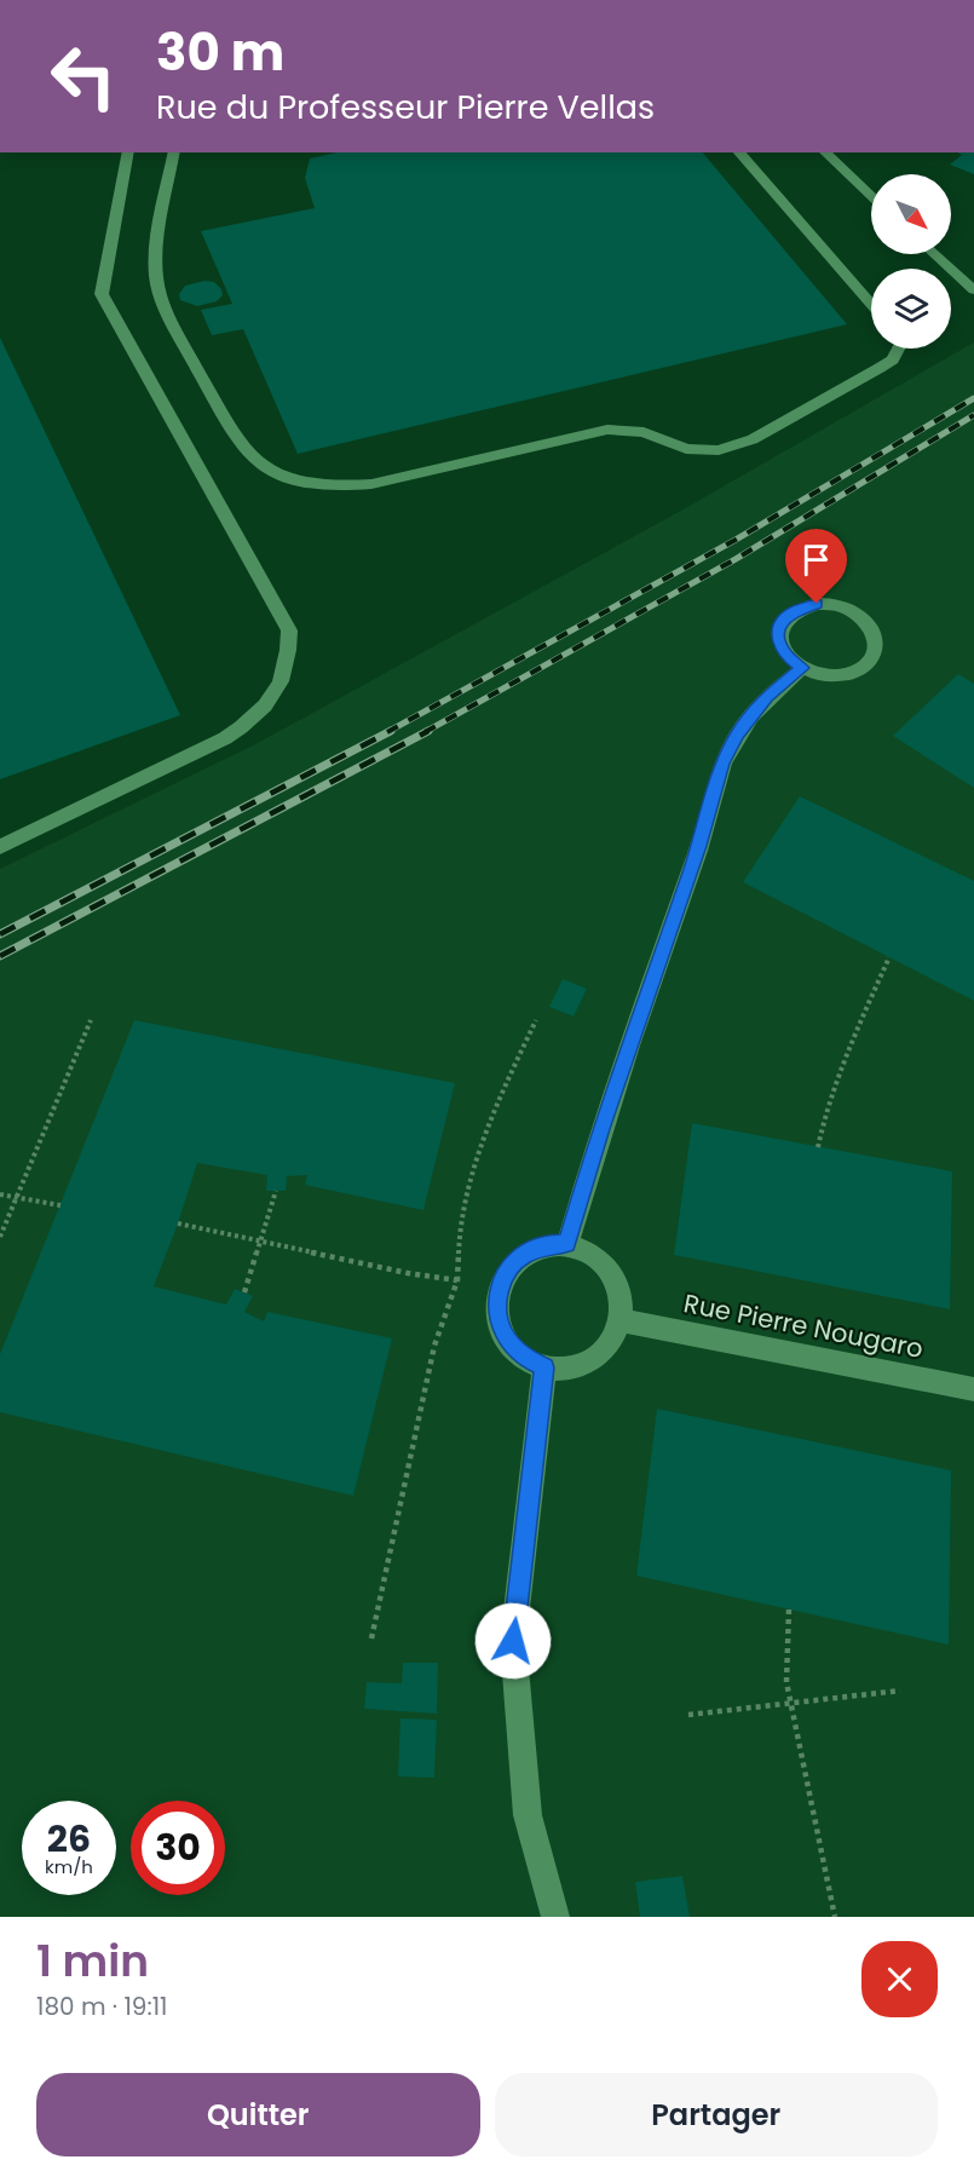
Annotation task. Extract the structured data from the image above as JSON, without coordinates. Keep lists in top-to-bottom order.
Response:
{
  "streets": {
    "street": ["Rue Pierre Nougaro"]
  },
  "north": "bottom right",
  "page": {
    "turn": ["30 m", "Rue du Professeur Pierre Vellas"],
    "speed": "26 km/h",
    "limit": "30",
    "heading": ["1 min", "180 m · 19:11"],
    "buttons": ["Quitter", "Partager"]
  }
}
